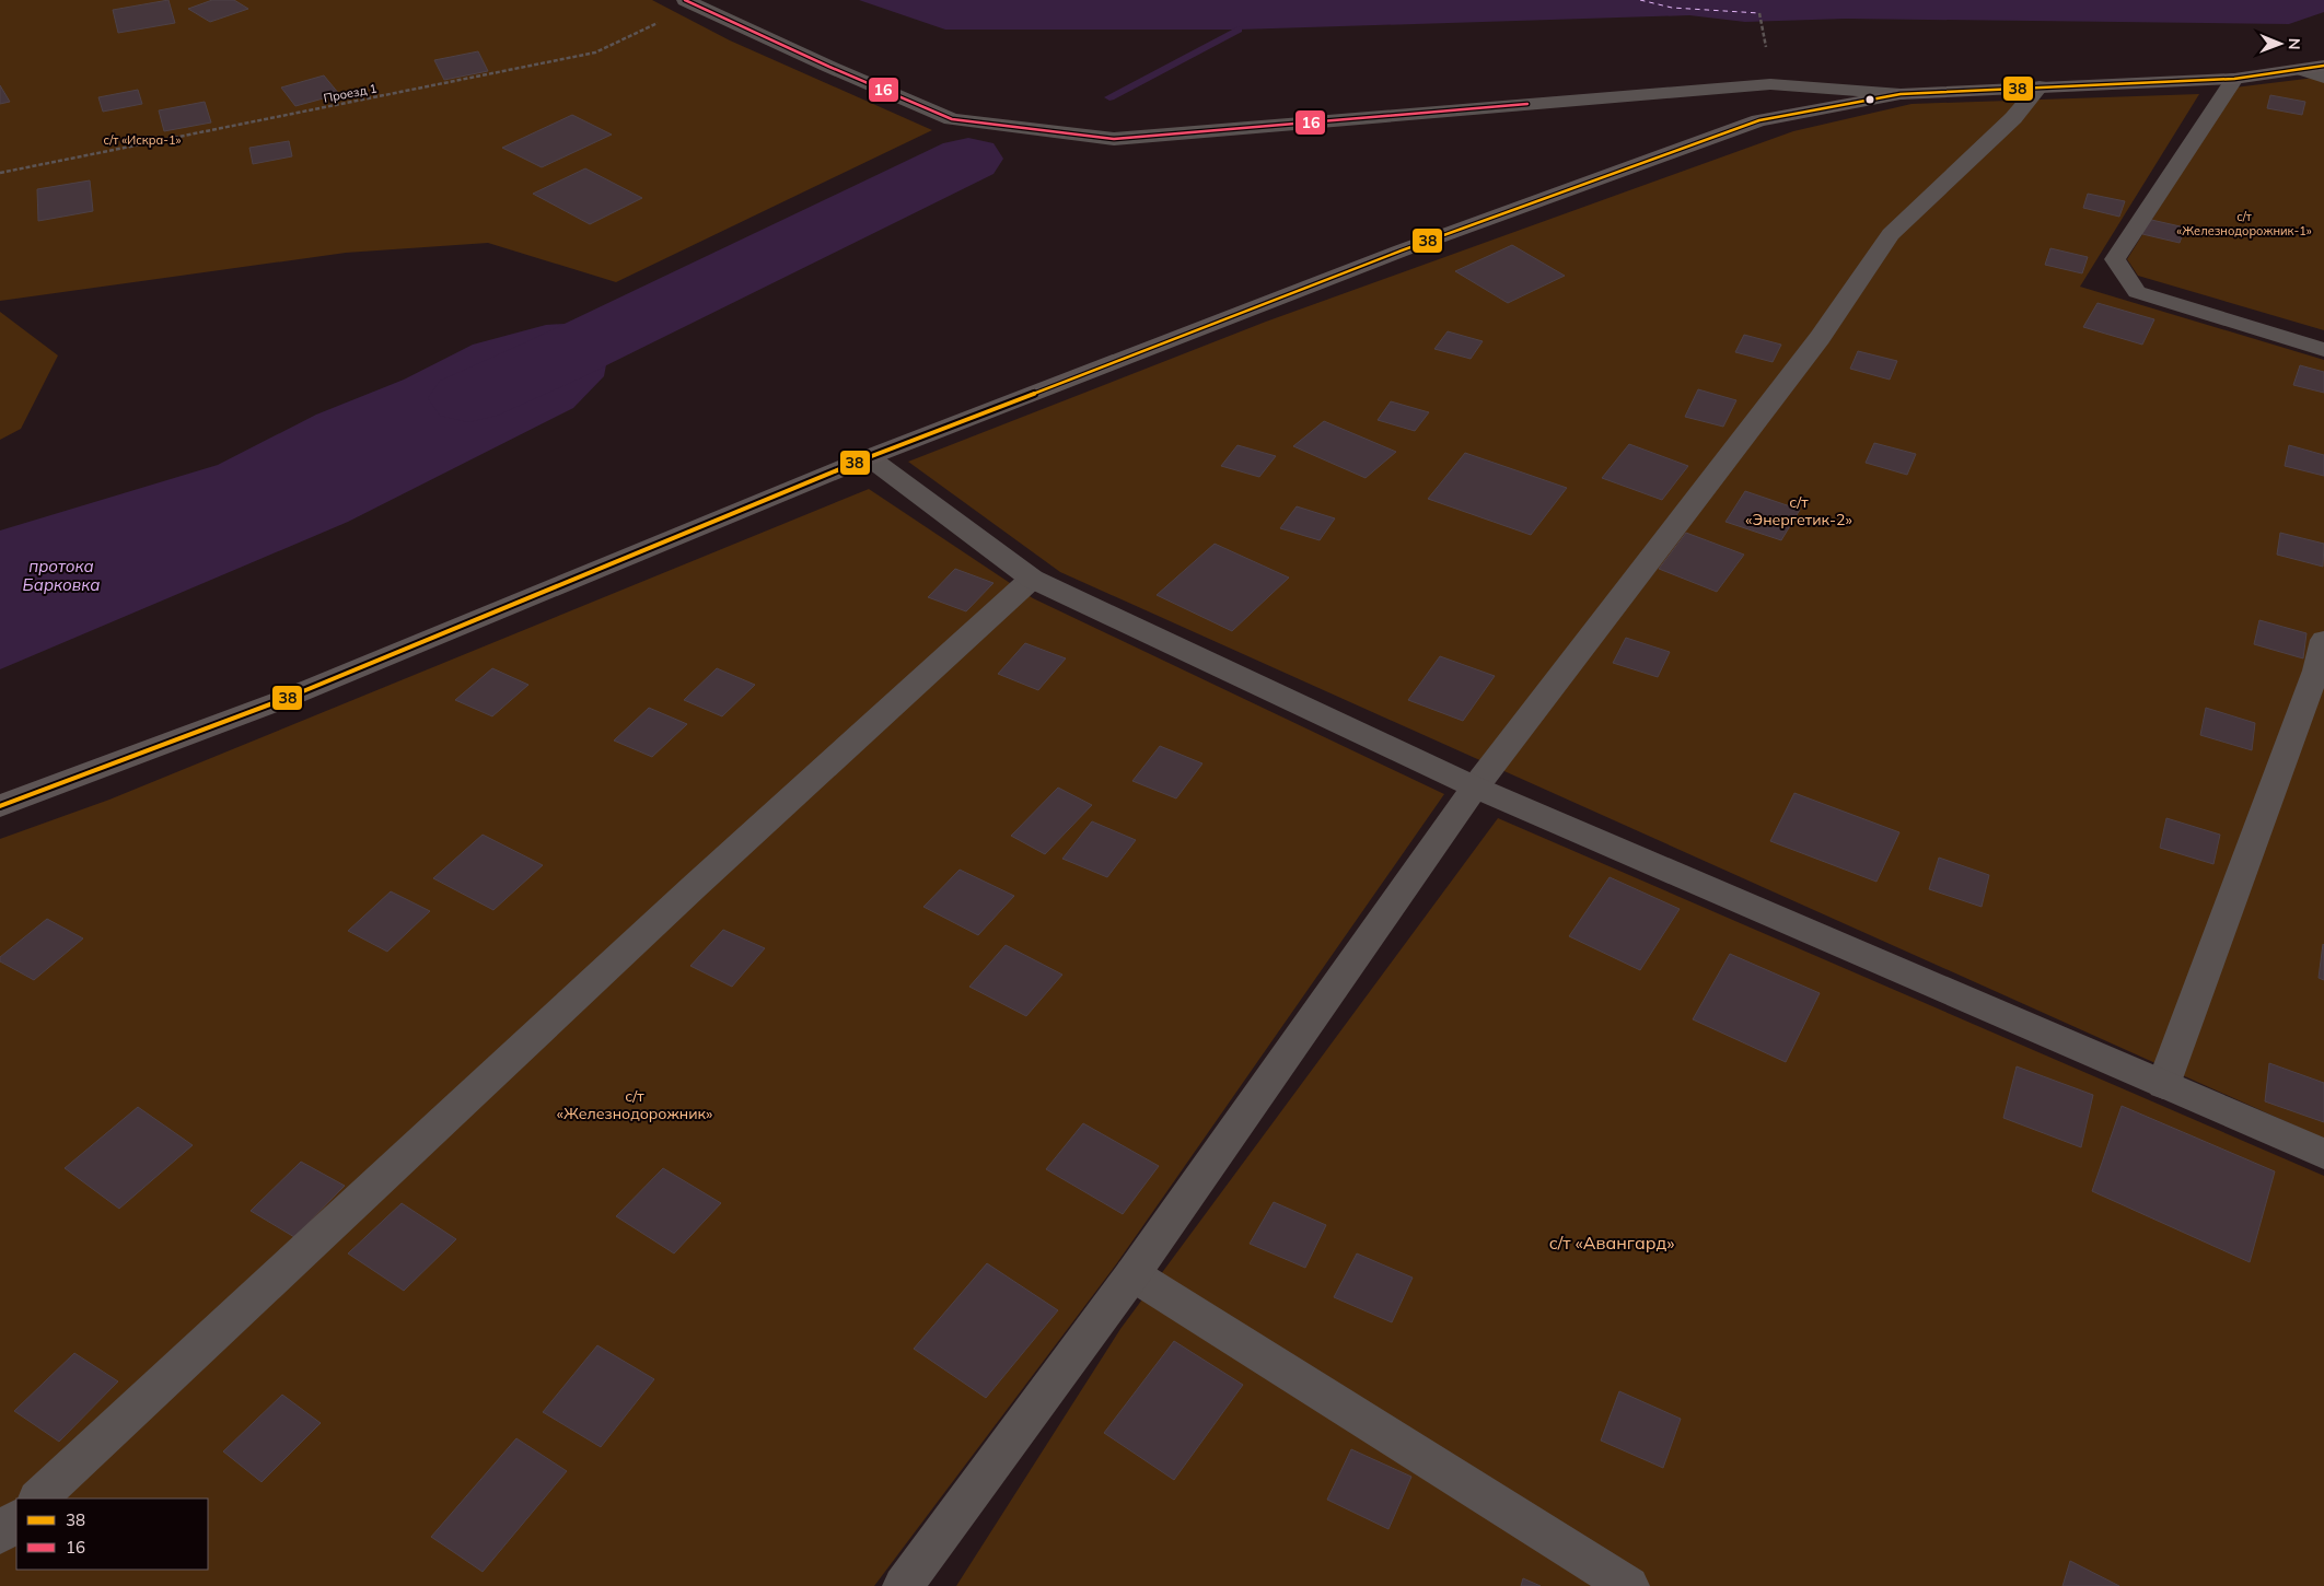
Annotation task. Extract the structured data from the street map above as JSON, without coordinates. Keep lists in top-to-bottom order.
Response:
{
  "streets": {
    "path": ["Проезд 1"]
  },
  "water": ["протока Барковка"],
  "parks": [
    "с/т «Искра-1»",
    "с/т «Железнодорожник-1»",
    "с/т «Энергетик-2»",
    "с/т «Железнодорожник»",
    "с/т «Авангард»"
  ],
  "lines": ["transit line 16", "transit line 38"],
  "legend": ["38", "16"],
  "north": "right"
}
